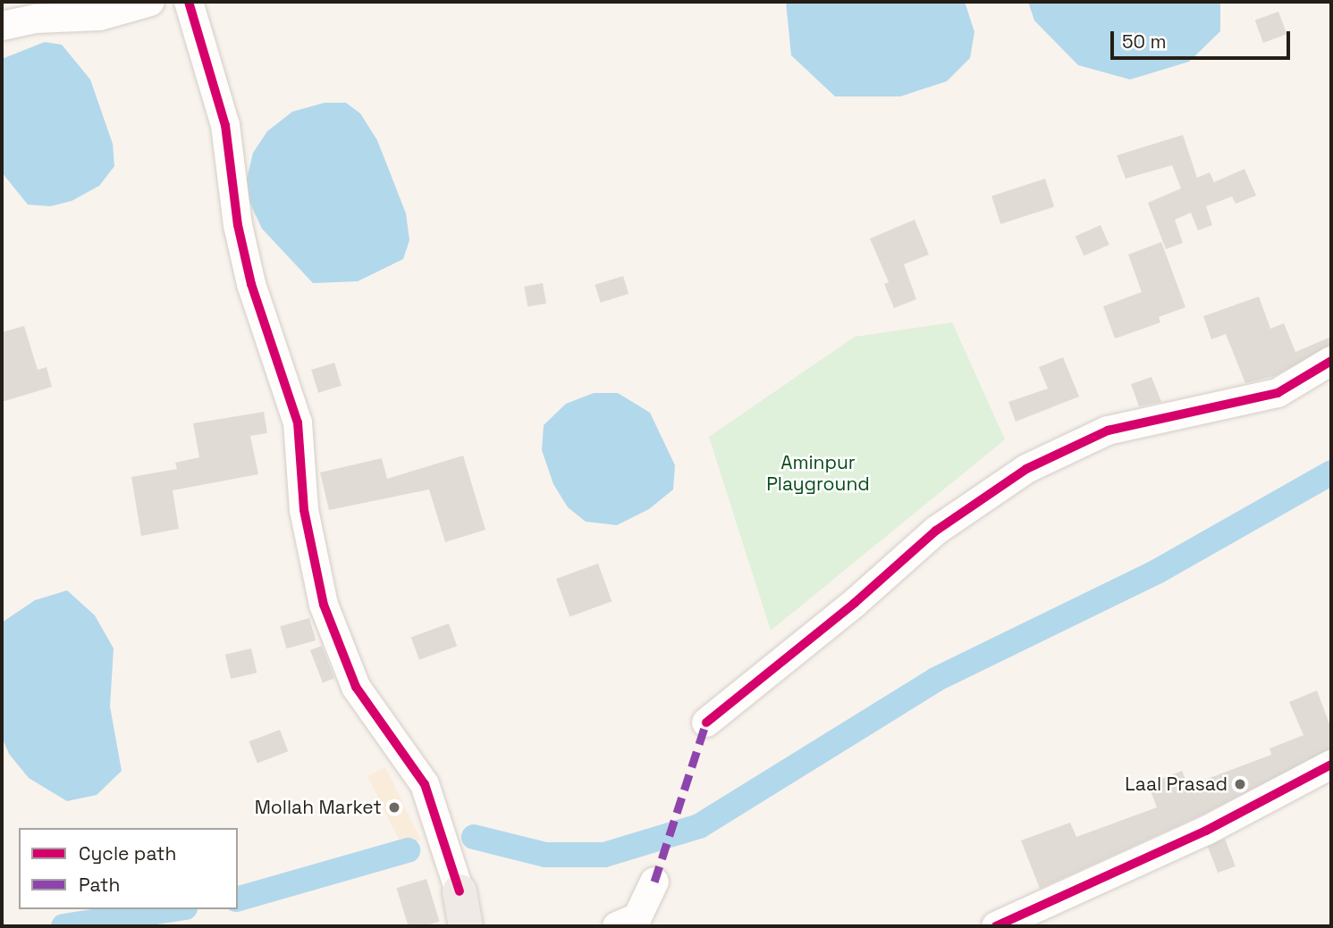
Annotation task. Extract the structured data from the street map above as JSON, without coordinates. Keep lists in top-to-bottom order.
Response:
{
  "parks": ["Aminpur Playground"],
  "places": ["Laal Prasad", "Mollah Market"],
  "legend": ["Cycle path", "Path"],
  "scale_bar": "50 m"
}
